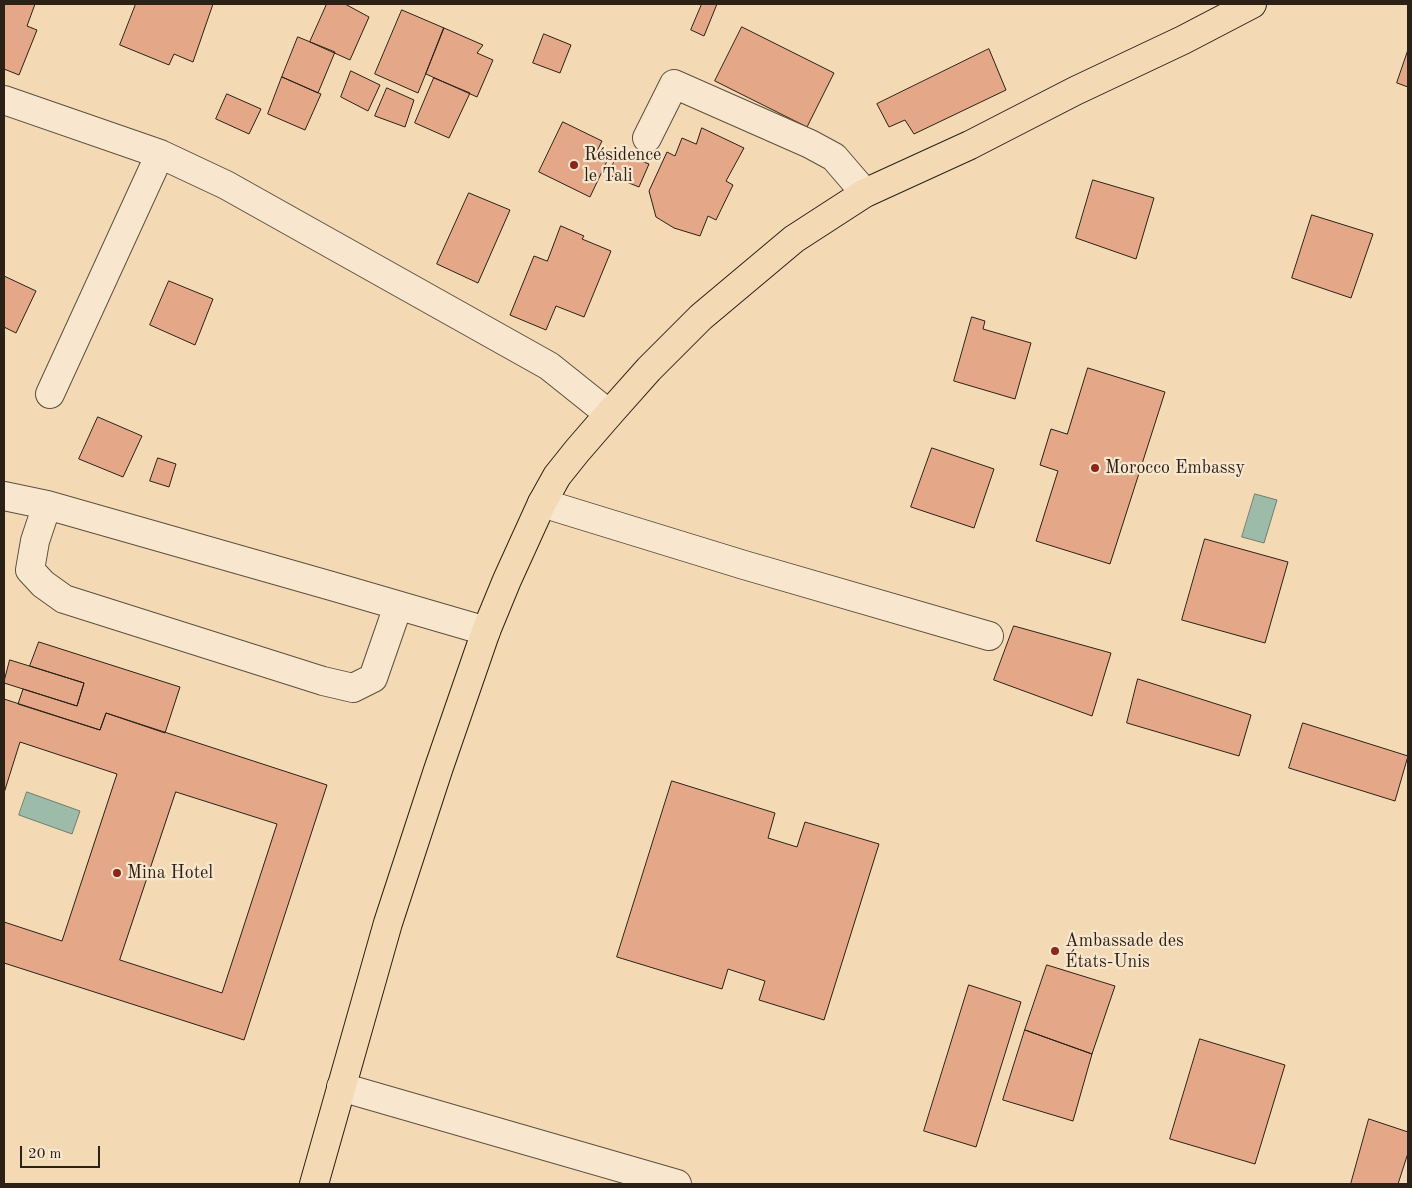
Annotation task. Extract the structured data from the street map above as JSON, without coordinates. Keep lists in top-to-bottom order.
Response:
{
  "places": [
    "Résidence le Tali",
    "Morocco Embassy",
    "Mina Hotel",
    "Ambassade des États-Unis"
  ],
  "scale_bar": "20 m"
}
